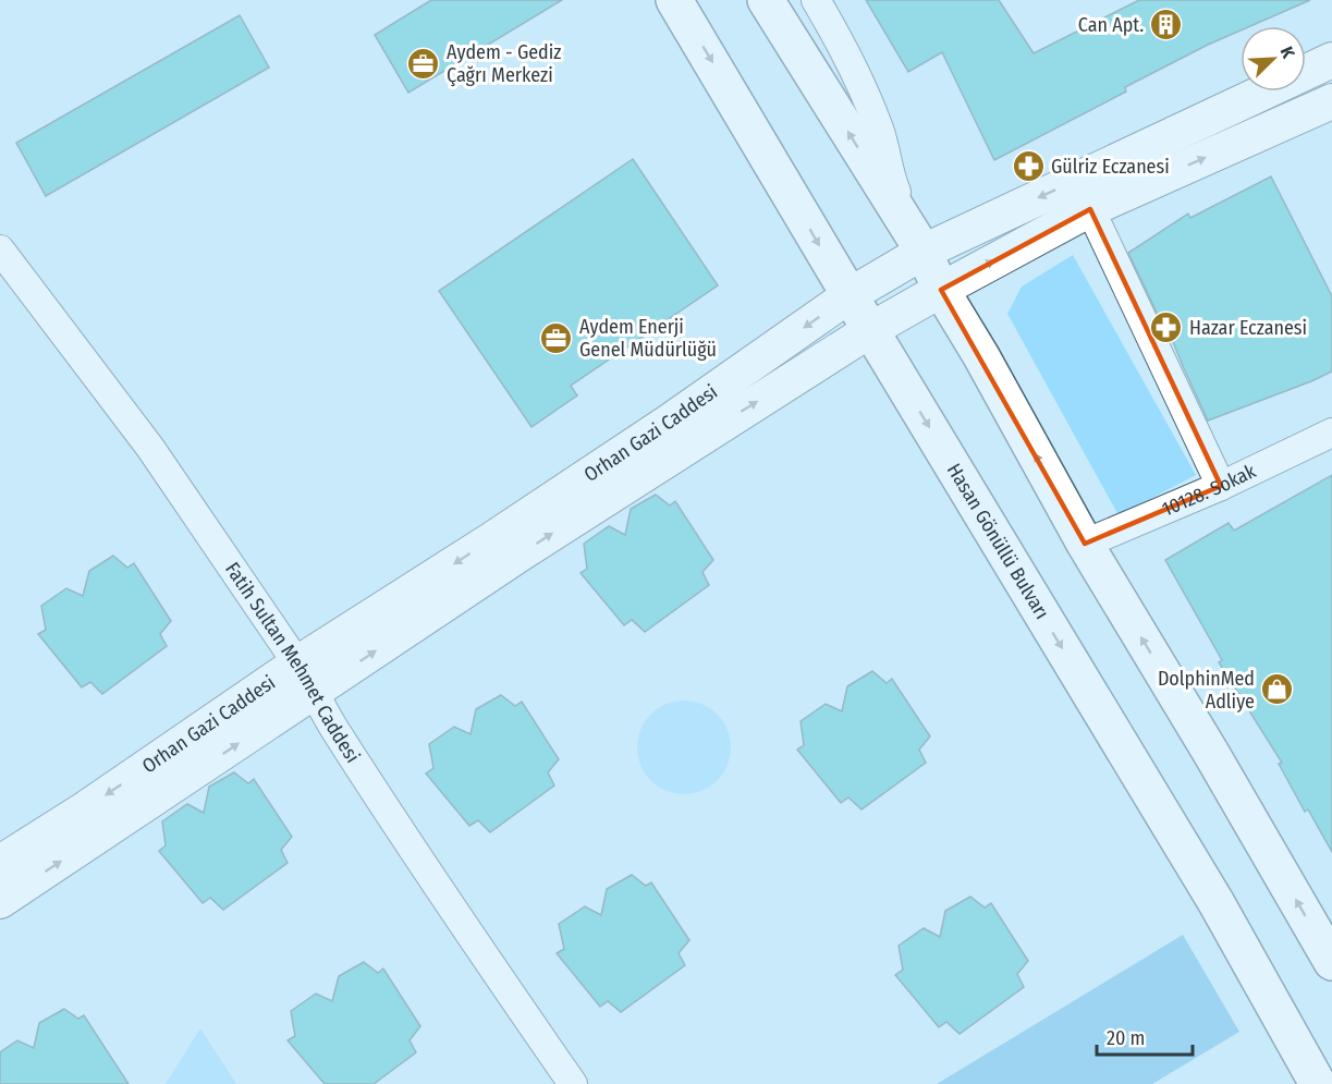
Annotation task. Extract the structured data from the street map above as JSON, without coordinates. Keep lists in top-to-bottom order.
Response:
{
  "streets": {
    "main road": ["Hasan Gönüllü Bulvarı"],
    "street": ["Orhan Gazi Caddesi", "10128. Sokak", "Fatih Sultan Mehmet Caddesi"]
  },
  "crossings": [
    ["Orhan Gazi Caddesi", "Hasan Gönüllü Bulvarı"],
    ["Orhan Gazi Caddesi", "Fatih Sultan Mehmet Caddesi"]
  ],
  "places": {
    "building": ["Can Apt."],
    "office": ["Aydem - Gediz Çağrı Merkezi", "Aydem Enerji Genel Müdürlüğü"],
    "pharmacy": ["Gülriz Eczanesi", "Hazar Eczanesi"],
    "shop": ["DolphinMed Adliye"]
  },
  "scale_bar": "20 m",
  "north": "top right"
}
